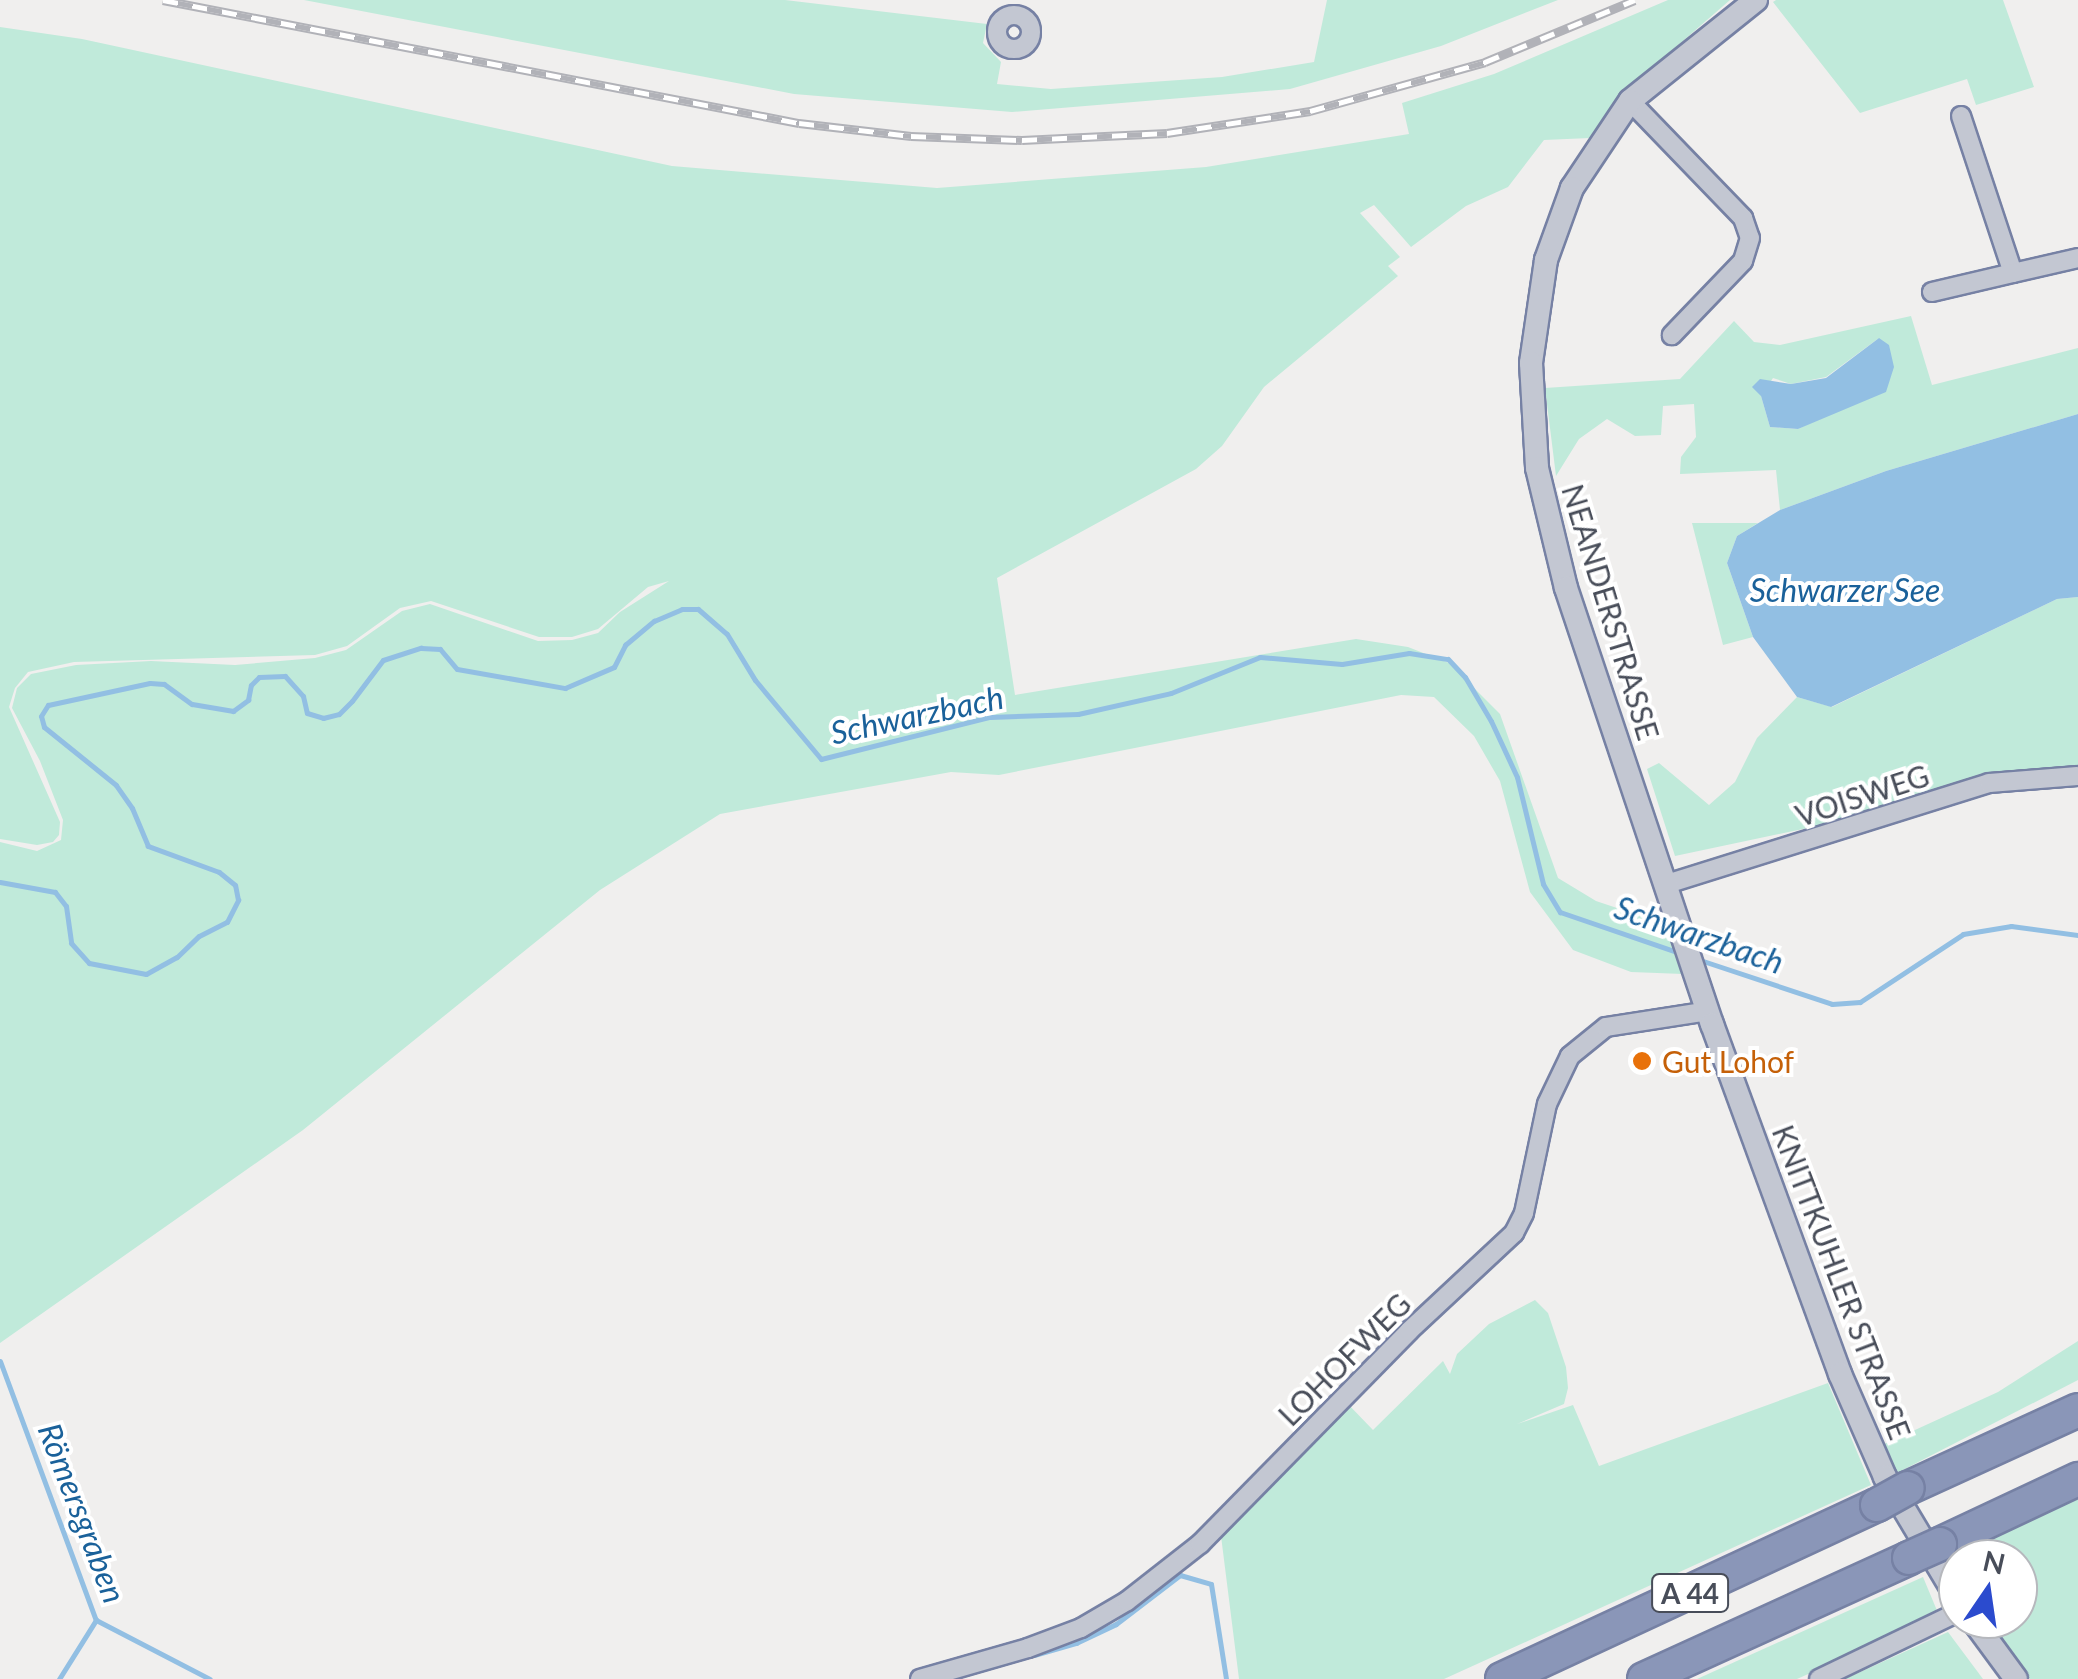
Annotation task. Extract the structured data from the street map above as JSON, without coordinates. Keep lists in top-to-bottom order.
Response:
{
  "streets": {
    "highway": ["A 44"],
    "street": [
      "NEANDERSTRASSE",
      "VOISWEG",
      "KNITTKUHLER STRASSE",
      "LOHOFWEG"
    ]
  },
  "crossings": [
    ["NEANDERSTRASSE", "VOISWEG"],
    ["NEANDERSTRASSE", "KNITTKUHLER STRASSE"],
    ["KNITTKUHLER STRASSE", "LOHOFWEG"]
  ],
  "water": ["Schwarzer See", "Schwarzbach", "Römersgraben"],
  "places": ["Gut Lohof"],
  "north": "top"
}
